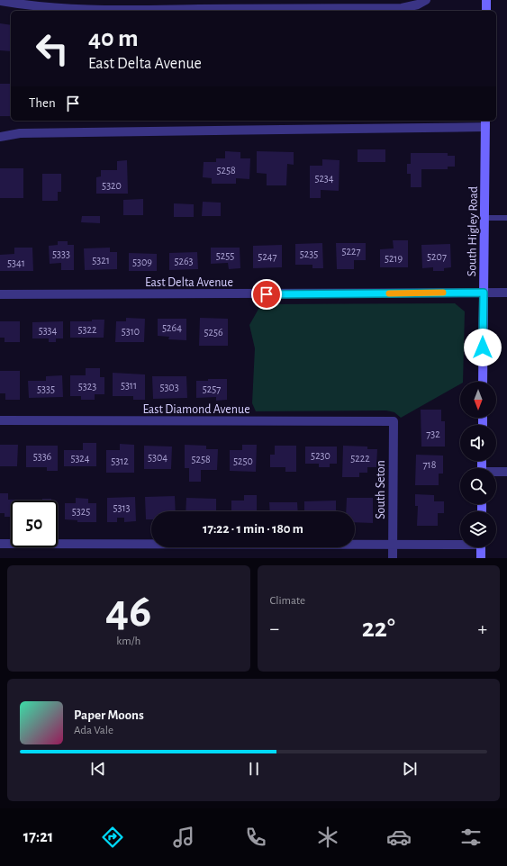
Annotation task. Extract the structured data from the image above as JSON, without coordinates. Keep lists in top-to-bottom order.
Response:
{
  "streets": {
    "main road": ["South Higley Road"],
    "street": ["East Delta Avenue", "East Diamond Avenue", "South Seton"]
  },
  "crossings": [
    ["South Higley Road", "East Delta Avenue"],
    ["East Diamond Avenue", "South Seton"]
  ],
  "house_numbers": [
    "5258",
    "5234",
    "5320",
    "5227",
    "5333",
    "5235",
    "5255",
    "5247",
    "5207",
    "5219",
    "5321",
    "5263",
    "5309",
    "5341",
    "5264",
    "5322",
    "5334",
    "5310",
    "5256",
    "5311",
    "5323",
    "5303",
    "5335",
    "5257",
    "732",
    "5230",
    "5336",
    "5304",
    "5324",
    "5222",
    "5258",
    "5312",
    "5250",
    "718",
    "5313",
    "5325"
  ],
  "north": "bottom",
  "page": {
    "turn": ["40 m", "East Delta Avenue"],
    "then": "Then",
    "limit": "50",
    "trip": "17:22 · 1 min · 180 m",
    "tile": [
      ["46", "km/h"],
      "Climate"
    ],
    "heat": ["−", "22°", "+"],
    "song": ["Paper Moons", "Ada Vale"],
    "tabs": "17:21"
  }
}
